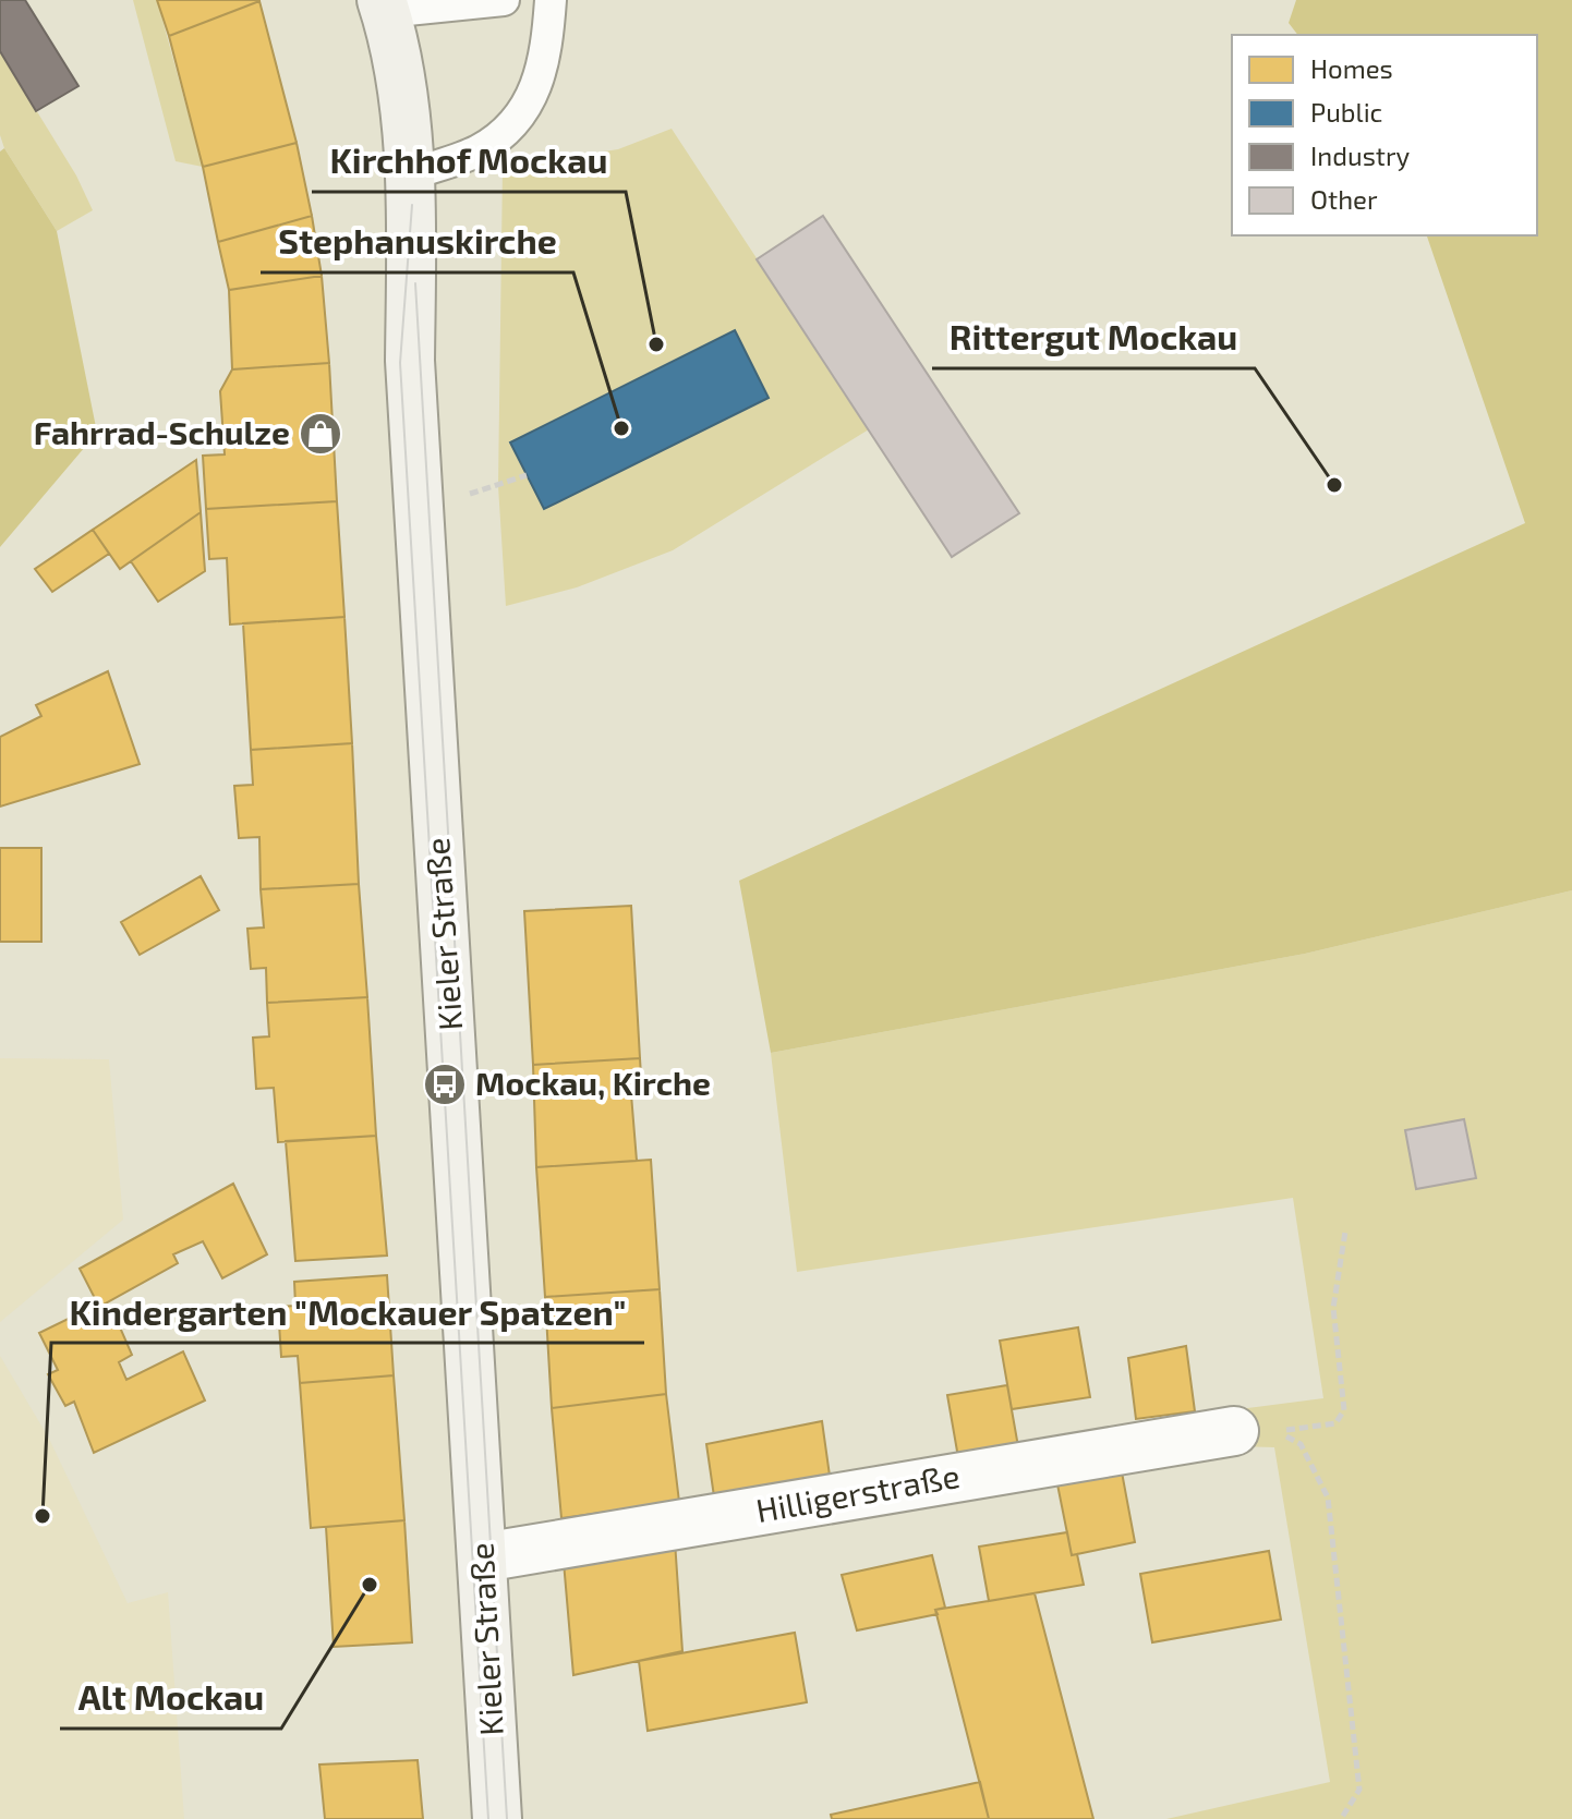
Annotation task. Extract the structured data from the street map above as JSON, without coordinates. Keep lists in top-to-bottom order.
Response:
{
  "streets": {
    "main road": ["Kieler Straße"],
    "street": ["Hilligerstraße"]
  },
  "crossings": [
    ["Kieler Straße", "Hilligerstraße"]
  ],
  "places": {
    "other": [
      "Kirchhof Mockau",
      "Stephanuskirche",
      "Rittergut Mockau",
      "Kindergarten \"Mockauer Spatzen\"",
      "Alt Mockau"
    ],
    "shop": ["Fahrrad-Schulze"],
    "bus stop": ["Mockau, Kirche"]
  },
  "legend": [
    "Homes",
    "Public",
    "Industry",
    "Other"
  ]
}
